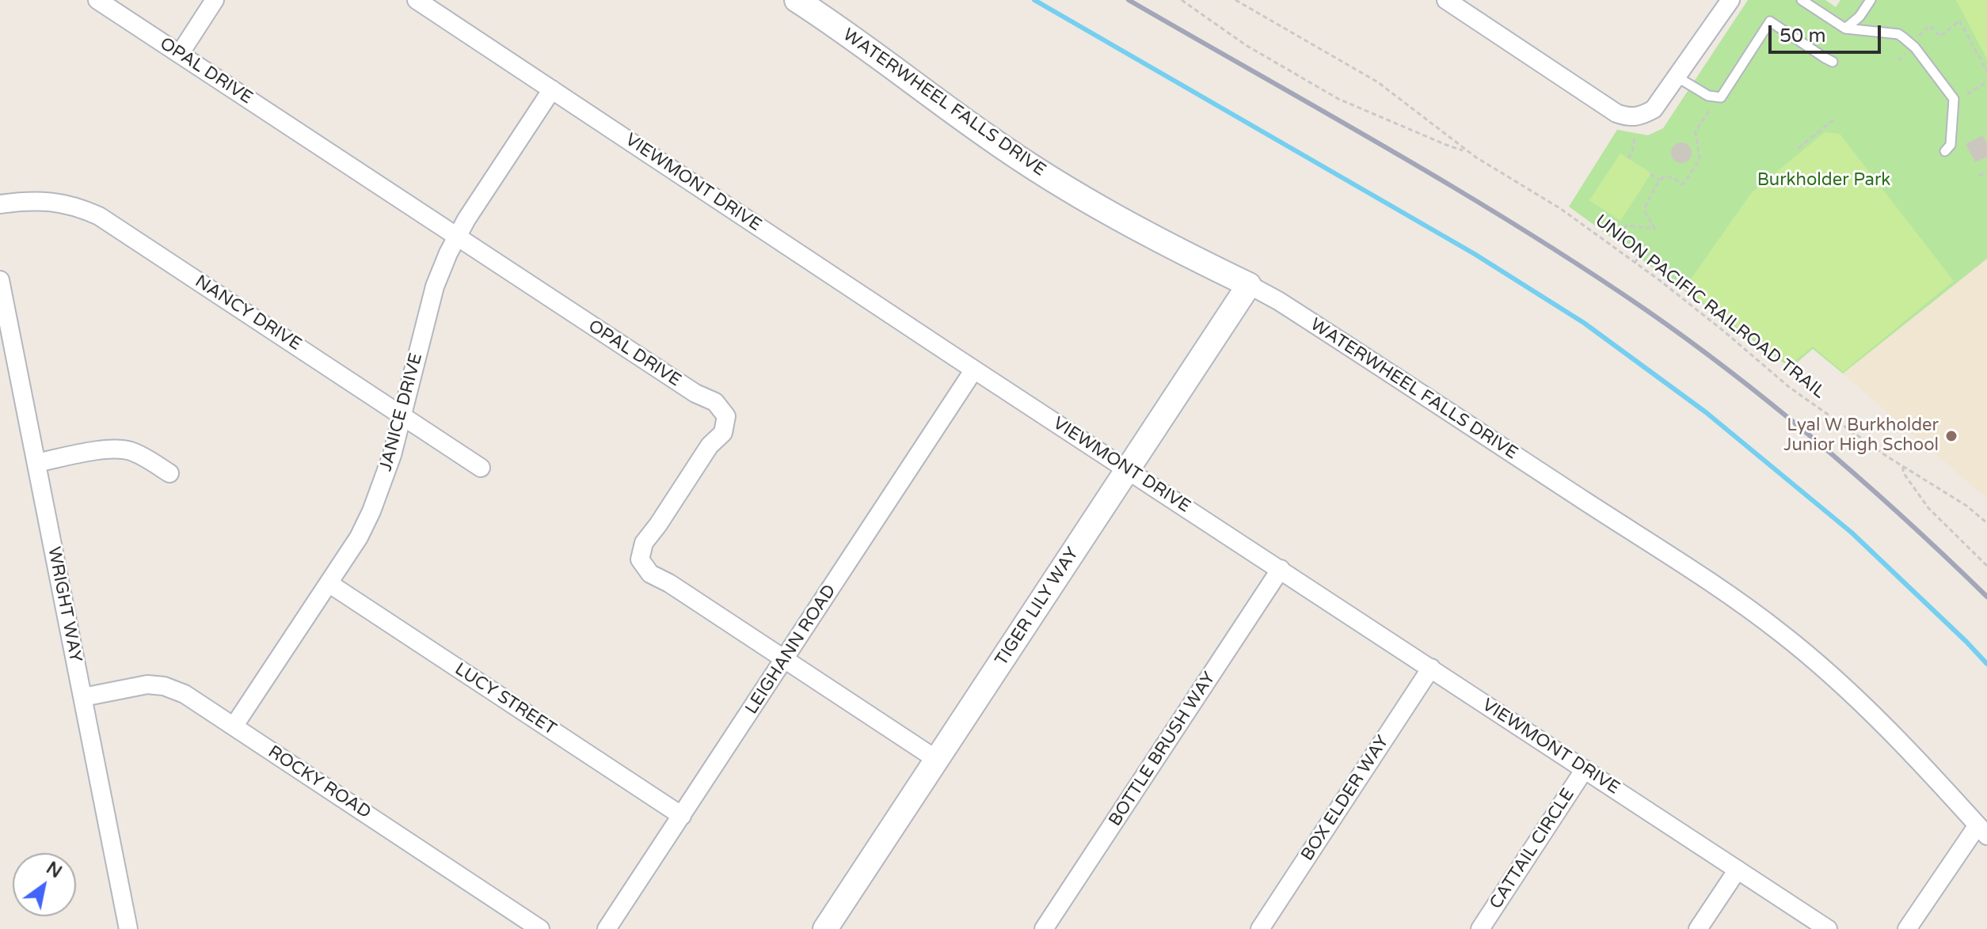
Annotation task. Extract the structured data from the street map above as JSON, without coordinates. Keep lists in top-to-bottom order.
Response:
{
  "streets": {
    "street": [
      "OPAL DRIVE",
      "WATERWHEEL FALLS DRIVE",
      "VIEWMONT DRIVE",
      "NANCY DRIVE",
      "JANICE DRIVE",
      "WRIGHT WAY",
      "TIGER LILY WAY",
      "LEIGHANN ROAD",
      "LUCY STREET",
      "BOTTLE BRUSH WAY",
      "ROCKY ROAD",
      "BOX ELDER WAY",
      "CATTAIL CIRCLE"
    ],
    "path": ["UNION PACIFIC RAILROAD TRAIL"]
  },
  "crossings": [
    ["OPAL DRIVE", "JANICE DRIVE"],
    ["OPAL DRIVE", "TIGER LILY WAY"],
    ["OPAL DRIVE", "LEIGHANN ROAD"],
    ["WATERWHEEL FALLS DRIVE", "TIGER LILY WAY"],
    ["VIEWMONT DRIVE", "JANICE DRIVE"],
    ["VIEWMONT DRIVE", "TIGER LILY WAY"],
    ["VIEWMONT DRIVE", "LEIGHANN ROAD"],
    ["VIEWMONT DRIVE", "BOTTLE BRUSH WAY"],
    ["VIEWMONT DRIVE", "BOX ELDER WAY"],
    ["VIEWMONT DRIVE", "CATTAIL CIRCLE"],
    ["NANCY DRIVE", "JANICE DRIVE"],
    ["JANICE DRIVE", "LUCY STREET"],
    ["JANICE DRIVE", "ROCKY ROAD"],
    ["WRIGHT WAY", "ROCKY ROAD"],
    ["LEIGHANN ROAD", "LUCY STREET"]
  ],
  "parks": ["Burkholder Park"],
  "places": ["Lyal W Burkholder Junior High School"],
  "scale_bar": "50 m",
  "north": "top right"
}
